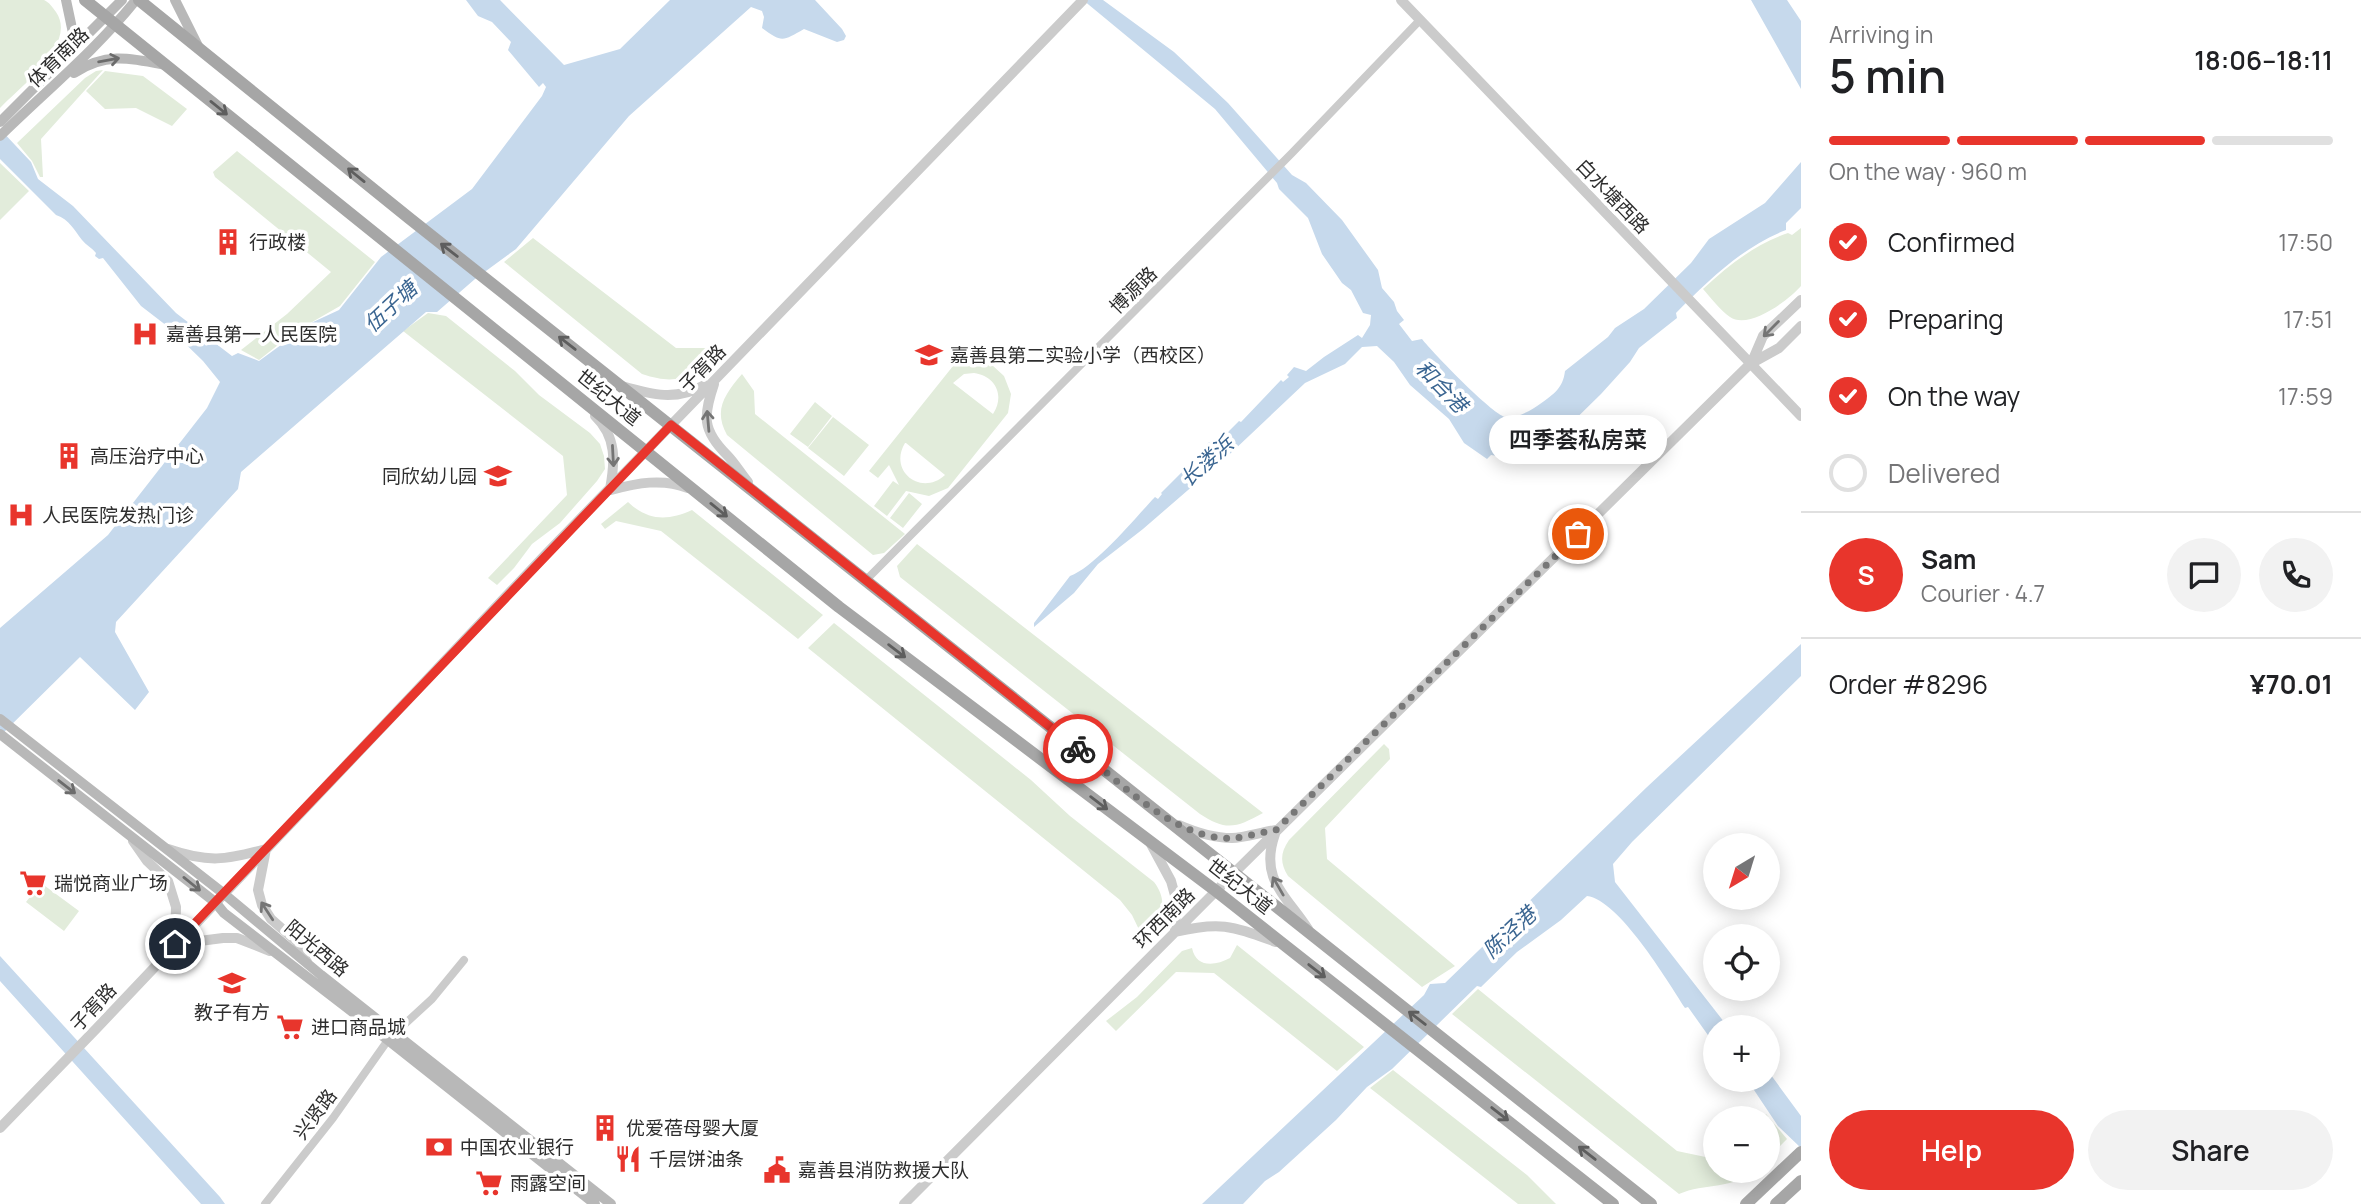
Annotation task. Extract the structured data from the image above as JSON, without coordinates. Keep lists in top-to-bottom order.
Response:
{
  "streets": {
    "main road": ["体育南路", "世纪大道", "阳光西路"],
    "street": [
      "白水塘西路",
      "博源路",
      "子胥路",
      "环西南路",
      "兴贤路"
    ]
  },
  "crossings": [
    ["体育南路", "世纪大道"],
    ["白水塘西路", "博源路"],
    ["白水塘西路", "环西南路"],
    ["博源路", "世纪大道"],
    ["子胥路", "世纪大道"],
    ["子胥路", "阳光西路"],
    ["世纪大道", "环西南路"],
    ["阳光西路", "兴贤路"]
  ],
  "water": [
    "伍子塘",
    "和合港",
    "长溇浜",
    "陈泾港"
  ],
  "places": {
    "building": ["行政楼", "高压治疗中心", "优爱蓓母婴大厦"],
    "hospital": ["嘉善县第一人民医院", "人民医院发热门诊"],
    "school or university": ["嘉善县第二实验小学（西校区）", "同欣幼儿园", "教子有方"],
    "other": ["四季荟私房菜"],
    "supermarket": ["瑞悦商业广场", "进口商品城", "雨露空间"],
    "bank": ["中国农业银行"],
    "restaurant": ["千层饼油条"],
    "public building": ["嘉善县消防救援大队"]
  },
  "north": "bottom left",
  "page": {
    "heading": ["5 min", "Arriving in", "18:06–18:11"],
    "panel": [
      "Sam",
      "Courier · 4.7",
      "Order #8296",
      "¥70.01"
    ],
    "bar": "On the way · 960 m",
    "list": [
      ["Confirmed", "17:50"],
      ["Preparing", "17:51"],
      ["On the way", "17:59"],
      "Delivered"
    ],
    "bubble": "四季荟私房菜",
    "round": "S",
    "map_buttons": ["+", "−"],
    "buttons": ["Help", "Share"]
  }
}
